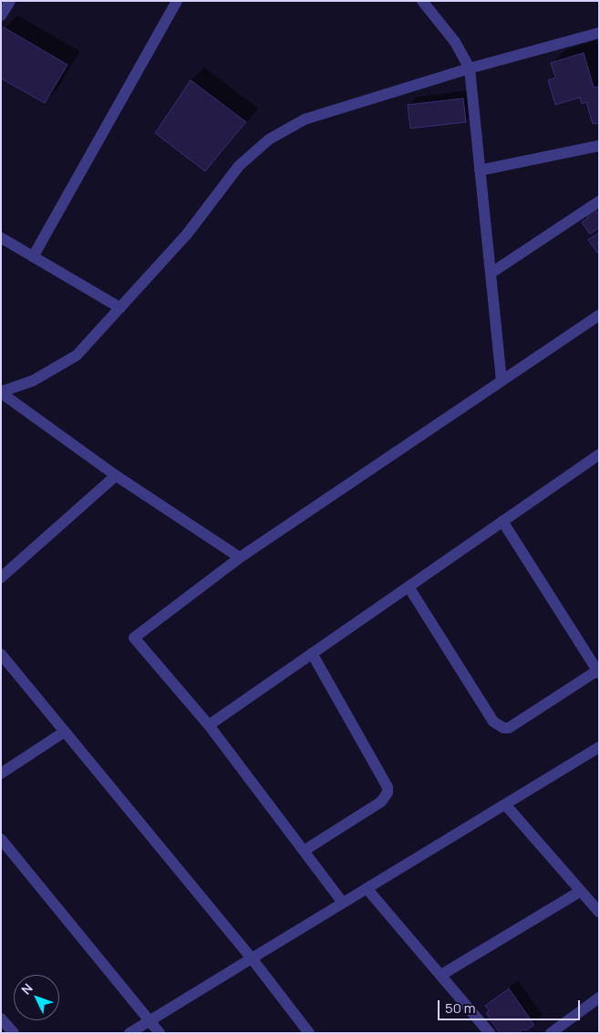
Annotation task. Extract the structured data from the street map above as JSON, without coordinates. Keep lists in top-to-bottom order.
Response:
{
  "scale_bar": "50 m",
  "north": "top left"
}
